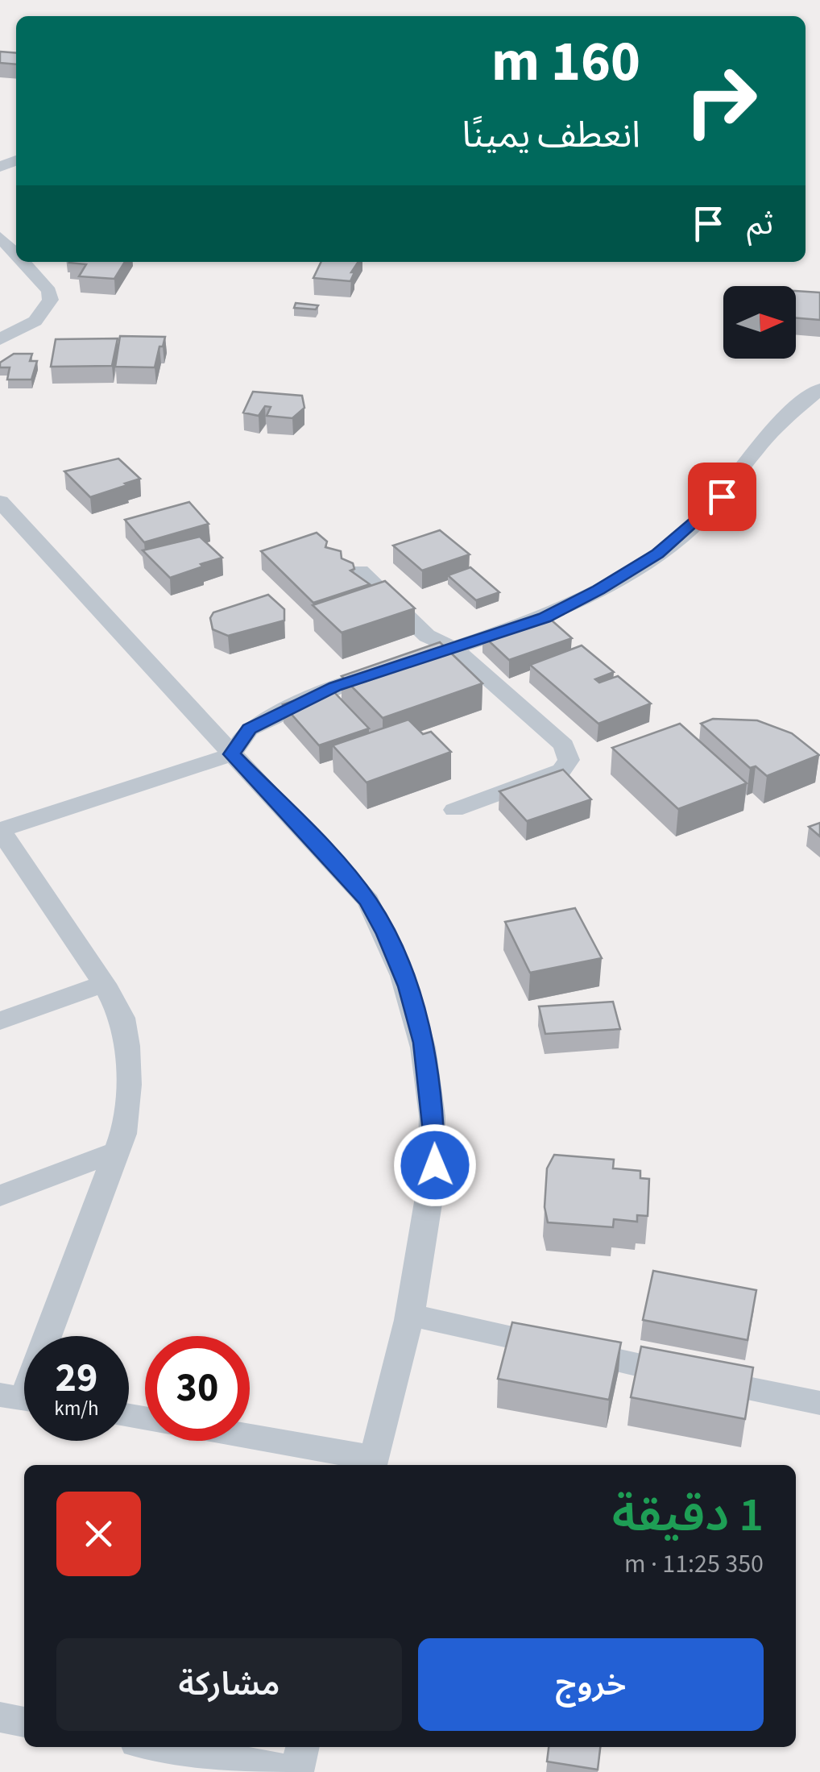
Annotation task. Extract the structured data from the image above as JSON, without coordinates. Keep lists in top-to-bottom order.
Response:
{
  "north": "right",
  "page": {
    "turn": ["160 m", "انعطف يمينًا"],
    "then": "ثم",
    "speed": "29 km/h",
    "limit": "30",
    "heading": ["1 دقيقة", "350 m · 11:25"],
    "buttons": ["خروج", "مشاركة"]
  }
}
